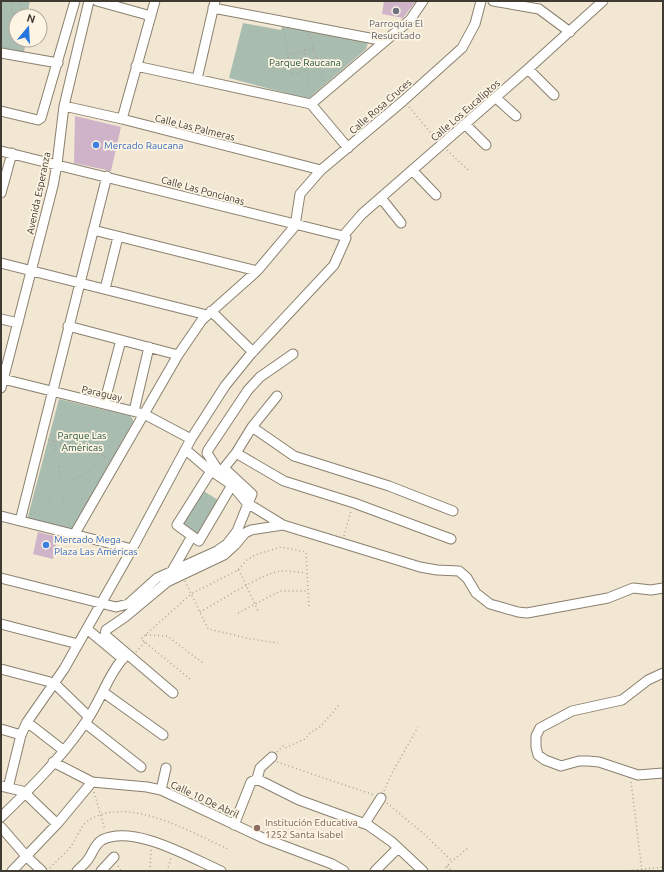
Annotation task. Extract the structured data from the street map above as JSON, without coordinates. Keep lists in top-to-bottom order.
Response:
{
  "streets": {
    "street": [
      "Calle Rosa Cruces",
      "Calle Los Eucaliptos",
      "Calle Las Palmeras",
      "Calle Las Poncianas",
      "Avenida Esperanza",
      "Paraguay",
      "Calle 10 De Abril"
    ]
  },
  "crossings": [
    ["Calle Rosa Cruces", "Calle Las Palmeras"],
    ["Calle Rosa Cruces", "Calle Las Poncianas"],
    ["Calle Los Eucaliptos", "Calle Las Poncianas"],
    ["Calle Las Palmeras", "Avenida Esperanza"],
    ["Calle Las Poncianas", "Avenida Esperanza"],
    ["Avenida Esperanza", "Paraguay"]
  ],
  "parks": ["Parque Raucana", "Parque Las Américas"],
  "places": [
    "Parroquia El Resucitado",
    "Mercado Raucana",
    "Mercado Mega Plaza Las Américas",
    "Institución Educativa 1252 Santa Isabel"
  ],
  "north": "top"
}
